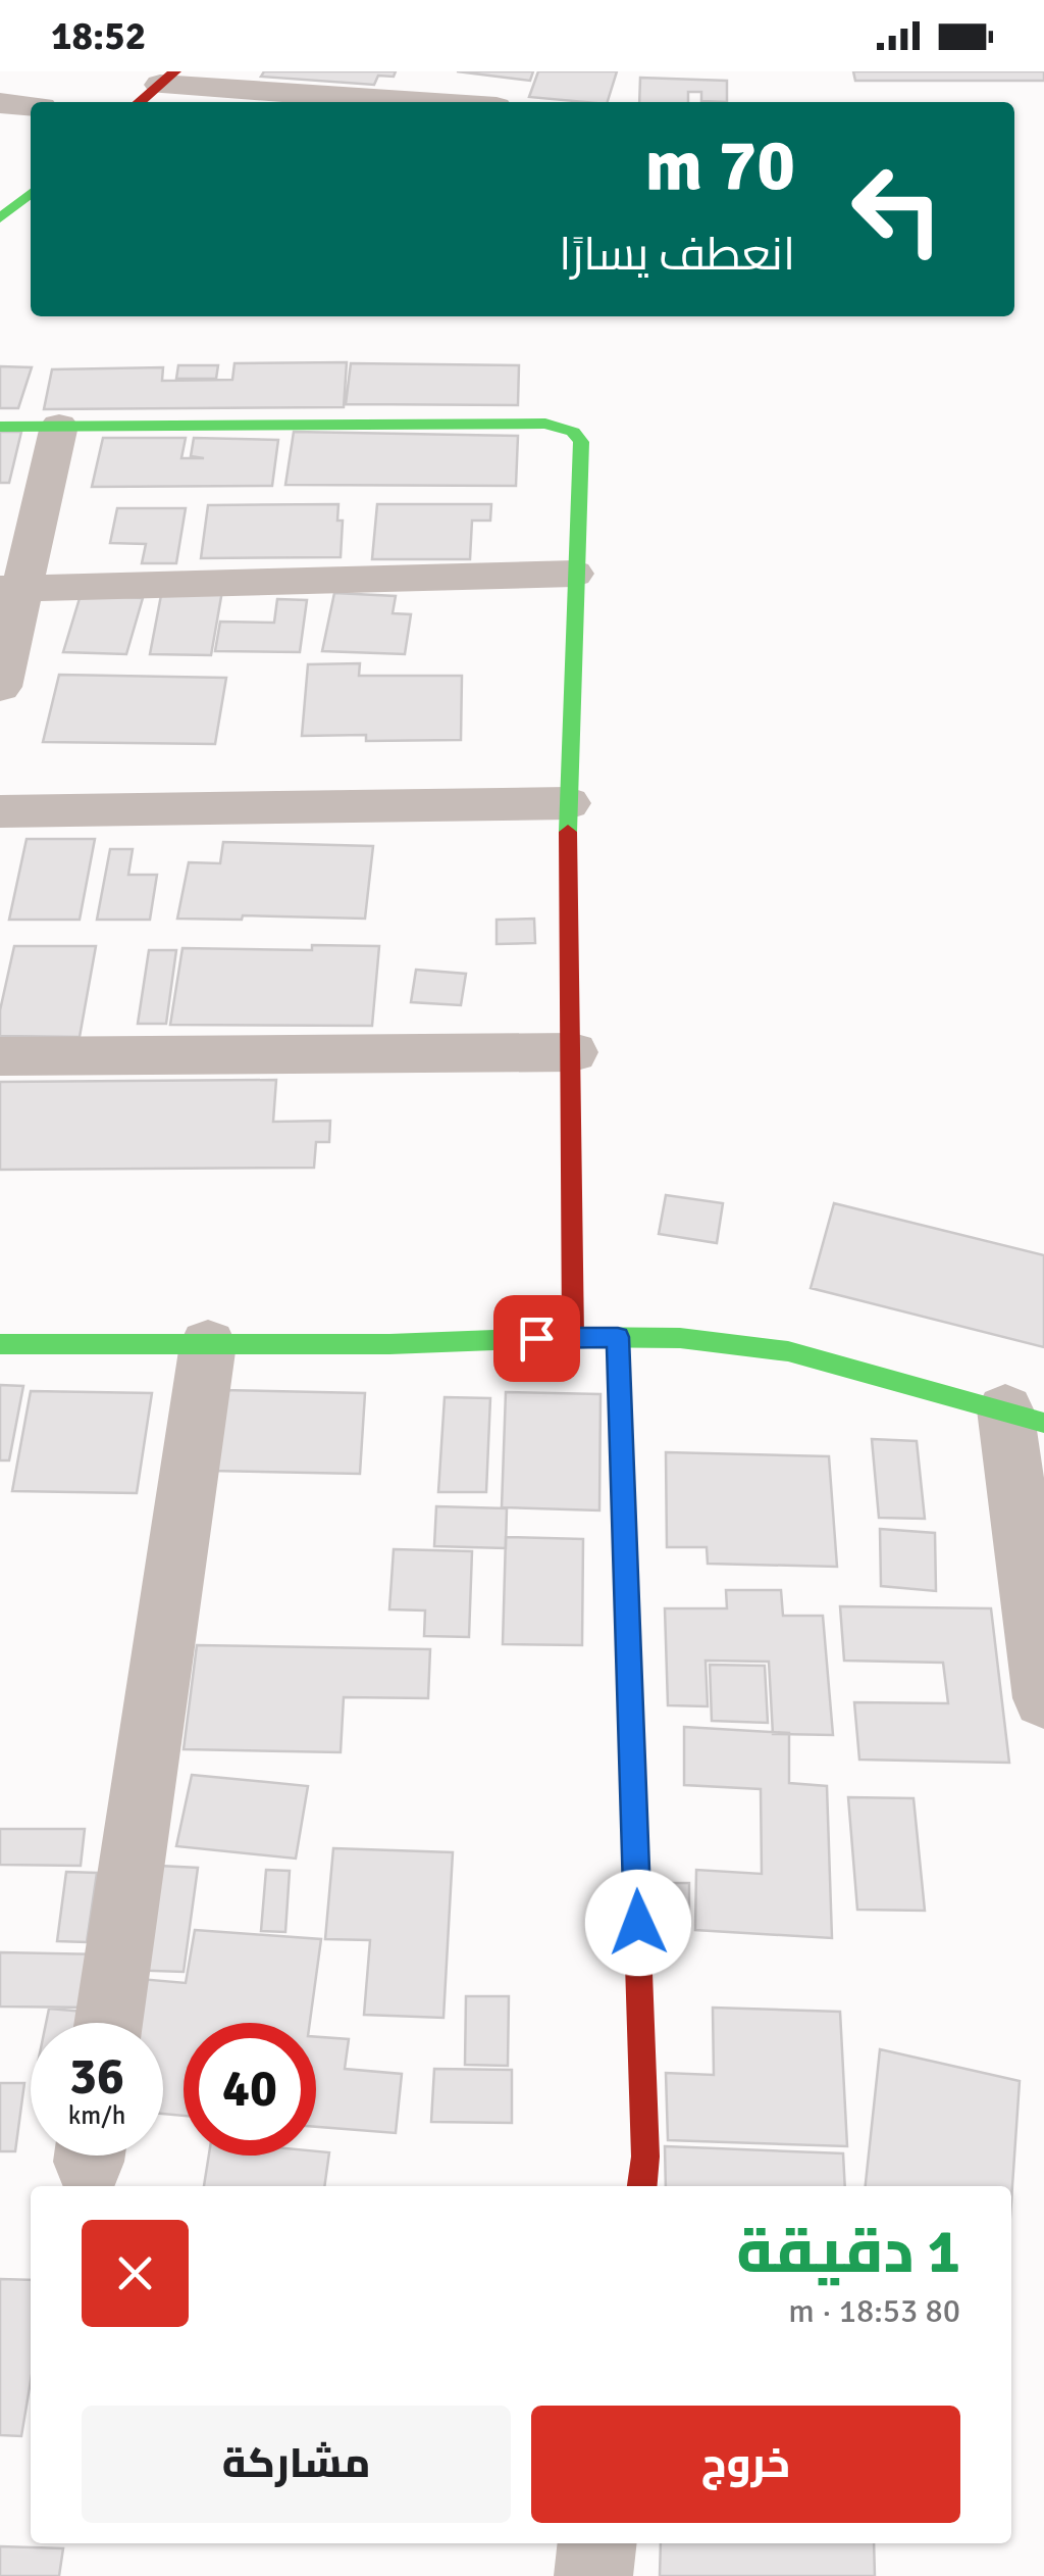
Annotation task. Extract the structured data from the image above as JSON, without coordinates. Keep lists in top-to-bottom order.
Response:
{
  "page": {
    "status": "18:52",
    "turn": ["70 m", "انعطف يسارًا"],
    "speed": "36 km/h",
    "limit": "40",
    "heading": ["1 دقيقة", "80 m · 18:53"],
    "buttons": ["خروج", "مشاركة"]
  }
}
